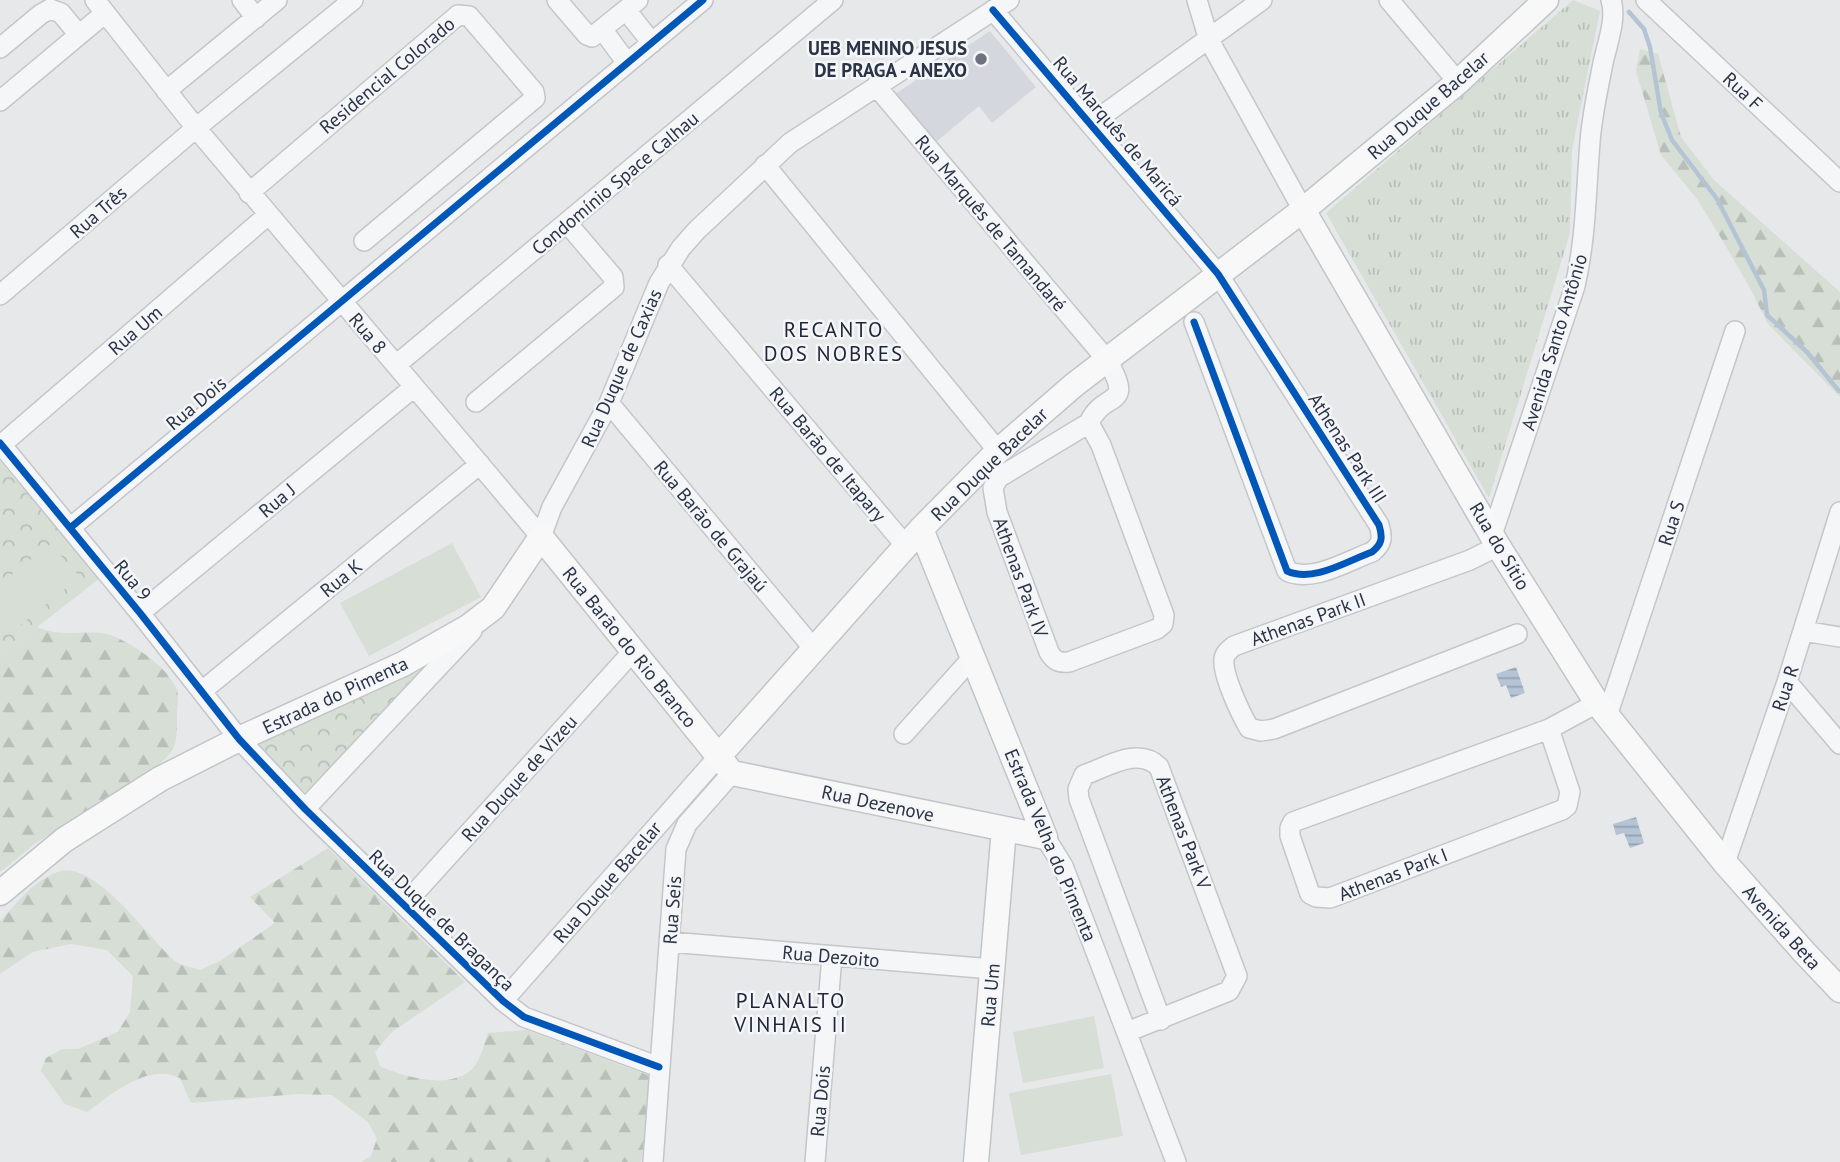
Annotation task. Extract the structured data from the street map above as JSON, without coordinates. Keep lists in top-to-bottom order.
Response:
{
  "streets": {
    "main road": [
      "Rua Duque Bacelar",
      "Rua Um",
      "Rua Duque de Caxias",
      "Rua do Sítio",
      "Rua Barão do Rio Branco",
      "Estrada do Pimenta",
      "Rua Dezenove",
      "Estrada Velha do Pimenta",
      "Avenida Beta"
    ],
    "street": [
      "Residencial Colorado",
      "Rua F",
      "Rua Marquês de Maricá",
      "Condomínio Space Calhau",
      "Rua Três",
      "Rua Marquês de Tamandaré",
      "Rua 8",
      "Avenida Santo Antônio",
      "Rua Dois",
      "Athenas Park III",
      "Rua Barão de Itapary",
      "Rua J",
      "Rua S",
      "Rua Barão de Grajaú",
      "Athenas Park IV",
      "Rua K",
      "Rua 9",
      "Athenas Park II",
      "Rua R",
      "Rua Duque de Vizeu",
      "Athenas Park V",
      "Athenas Park I",
      "Rua Seis",
      "Rua Duque de Bragança",
      "Rua Dezoito"
    ]
  },
  "crossings": [
    ["Residencial Colorado", "Rua 8"],
    ["Rua Duque Bacelar", "Rua Marquês de Maricá"],
    ["Rua Duque Bacelar", "Rua Marquês de Tamandaré"],
    ["Rua Duque Bacelar", "Athenas Park III"],
    ["Rua Duque Bacelar", "Rua Barão de Itapary"],
    ["Rua Duque Bacelar", "Rua Barão de Grajaú"],
    ["Rua Duque Bacelar", "Rua do Sítio"],
    ["Rua Duque Bacelar", "Athenas Park IV"],
    ["Rua Duque Bacelar", "Rua Barão do Rio Branco"],
    ["Rua Duque Bacelar", "Rua Dezenove"],
    ["Rua Duque Bacelar", "Estrada Velha do Pimenta"],
    ["Rua Duque Bacelar", "Rua Seis"],
    ["Rua Duque Bacelar", "Rua Duque de Bragança"],
    ["Rua Marquês de Maricá", "Rua Duque de Caxias"],
    ["Rua Marquês de Maricá", "Athenas Park III"],
    ["Condomínio Space Calhau", "Rua 8"],
    ["Rua Três", "Rua 8"],
    ["Rua Marquês de Tamandaré", "Rua Duque de Caxias"],
    ["Rua Marquês de Tamandaré", "Athenas Park IV"],
    ["Rua Um", "Rua 8"],
    ["Rua Um", "Rua 9"],
    ["Rua Um", "Rua Dezenove"],
    ["Rua Um", "Rua Dezoito"],
    ["Rua 8", "Rua Duque de Caxias"],
    ["Rua 8", "Rua Dois"],
    ["Rua 8", "Rua J"],
    ["Rua 8", "Rua K"],
    ["Rua 8", "Rua Barão do Rio Branco"],
    ["Avenida Santo Antônio", "Rua do Sítio"],
    ["Avenida Santo Antônio", "Athenas Park II"],
    ["Rua Duque de Caxias", "Rua Barão de Itapary"],
    ["Rua Duque de Caxias", "Rua Barão de Grajaú"],
    ["Rua Duque de Caxias", "Rua Barão do Rio Branco"],
    ["Rua Duque de Caxias", "Estrada do Pimenta"],
    ["Rua Duque de Caxias", "Rua Duque de Bragança"],
    ["Rua Dois", "Rua 9"],
    ["Rua Dois", "Rua Dezoito"],
    ["Rua Barão de Itapary", "Estrada Velha do Pimenta"],
    ["Rua J", "Rua 9"],
    ["Rua S", "Rua do Sítio"],
    ["Rua S", "Athenas Park I"],
    ["Rua do Sítio", "Athenas Park II"],
    ["Rua do Sítio", "Rua R"],
    ["Rua do Sítio", "Athenas Park I"],
    ["Rua do Sítio", "Avenida Beta"],
    ["Rua K", "Rua 9"],
    ["Rua 9", "Estrada do Pimenta"],
    ["Rua 9", "Rua Duque de Bragança"],
    ["Rua Barão do Rio Branco", "Rua Duque de Vizeu"],
    ["Rua Barão do Rio Branco", "Rua Dezenove"],
    ["Rua Barão do Rio Branco", "Rua Seis"],
    ["Rua R", "Avenida Beta"],
    ["Estrada do Pimenta", "Rua Duque de Bragança"],
    ["Rua Duque de Vizeu", "Rua Duque de Bragança"],
    ["Rua Dezenove", "Estrada Velha do Pimenta"],
    ["Rua Dezenove", "Rua Seis"],
    ["Athenas Park V", "Estrada Velha do Pimenta"],
    ["Rua Seis", "Rua Duque de Bragança"],
    ["Rua Seis", "Rua Dezoito"]
  ],
  "districts": ["RECANTO DOS NOBRES", "PLANALTO VINHAIS II"],
  "places": ["UEB MENINO JESUS DE PRAGA - ANEXO"]
}
